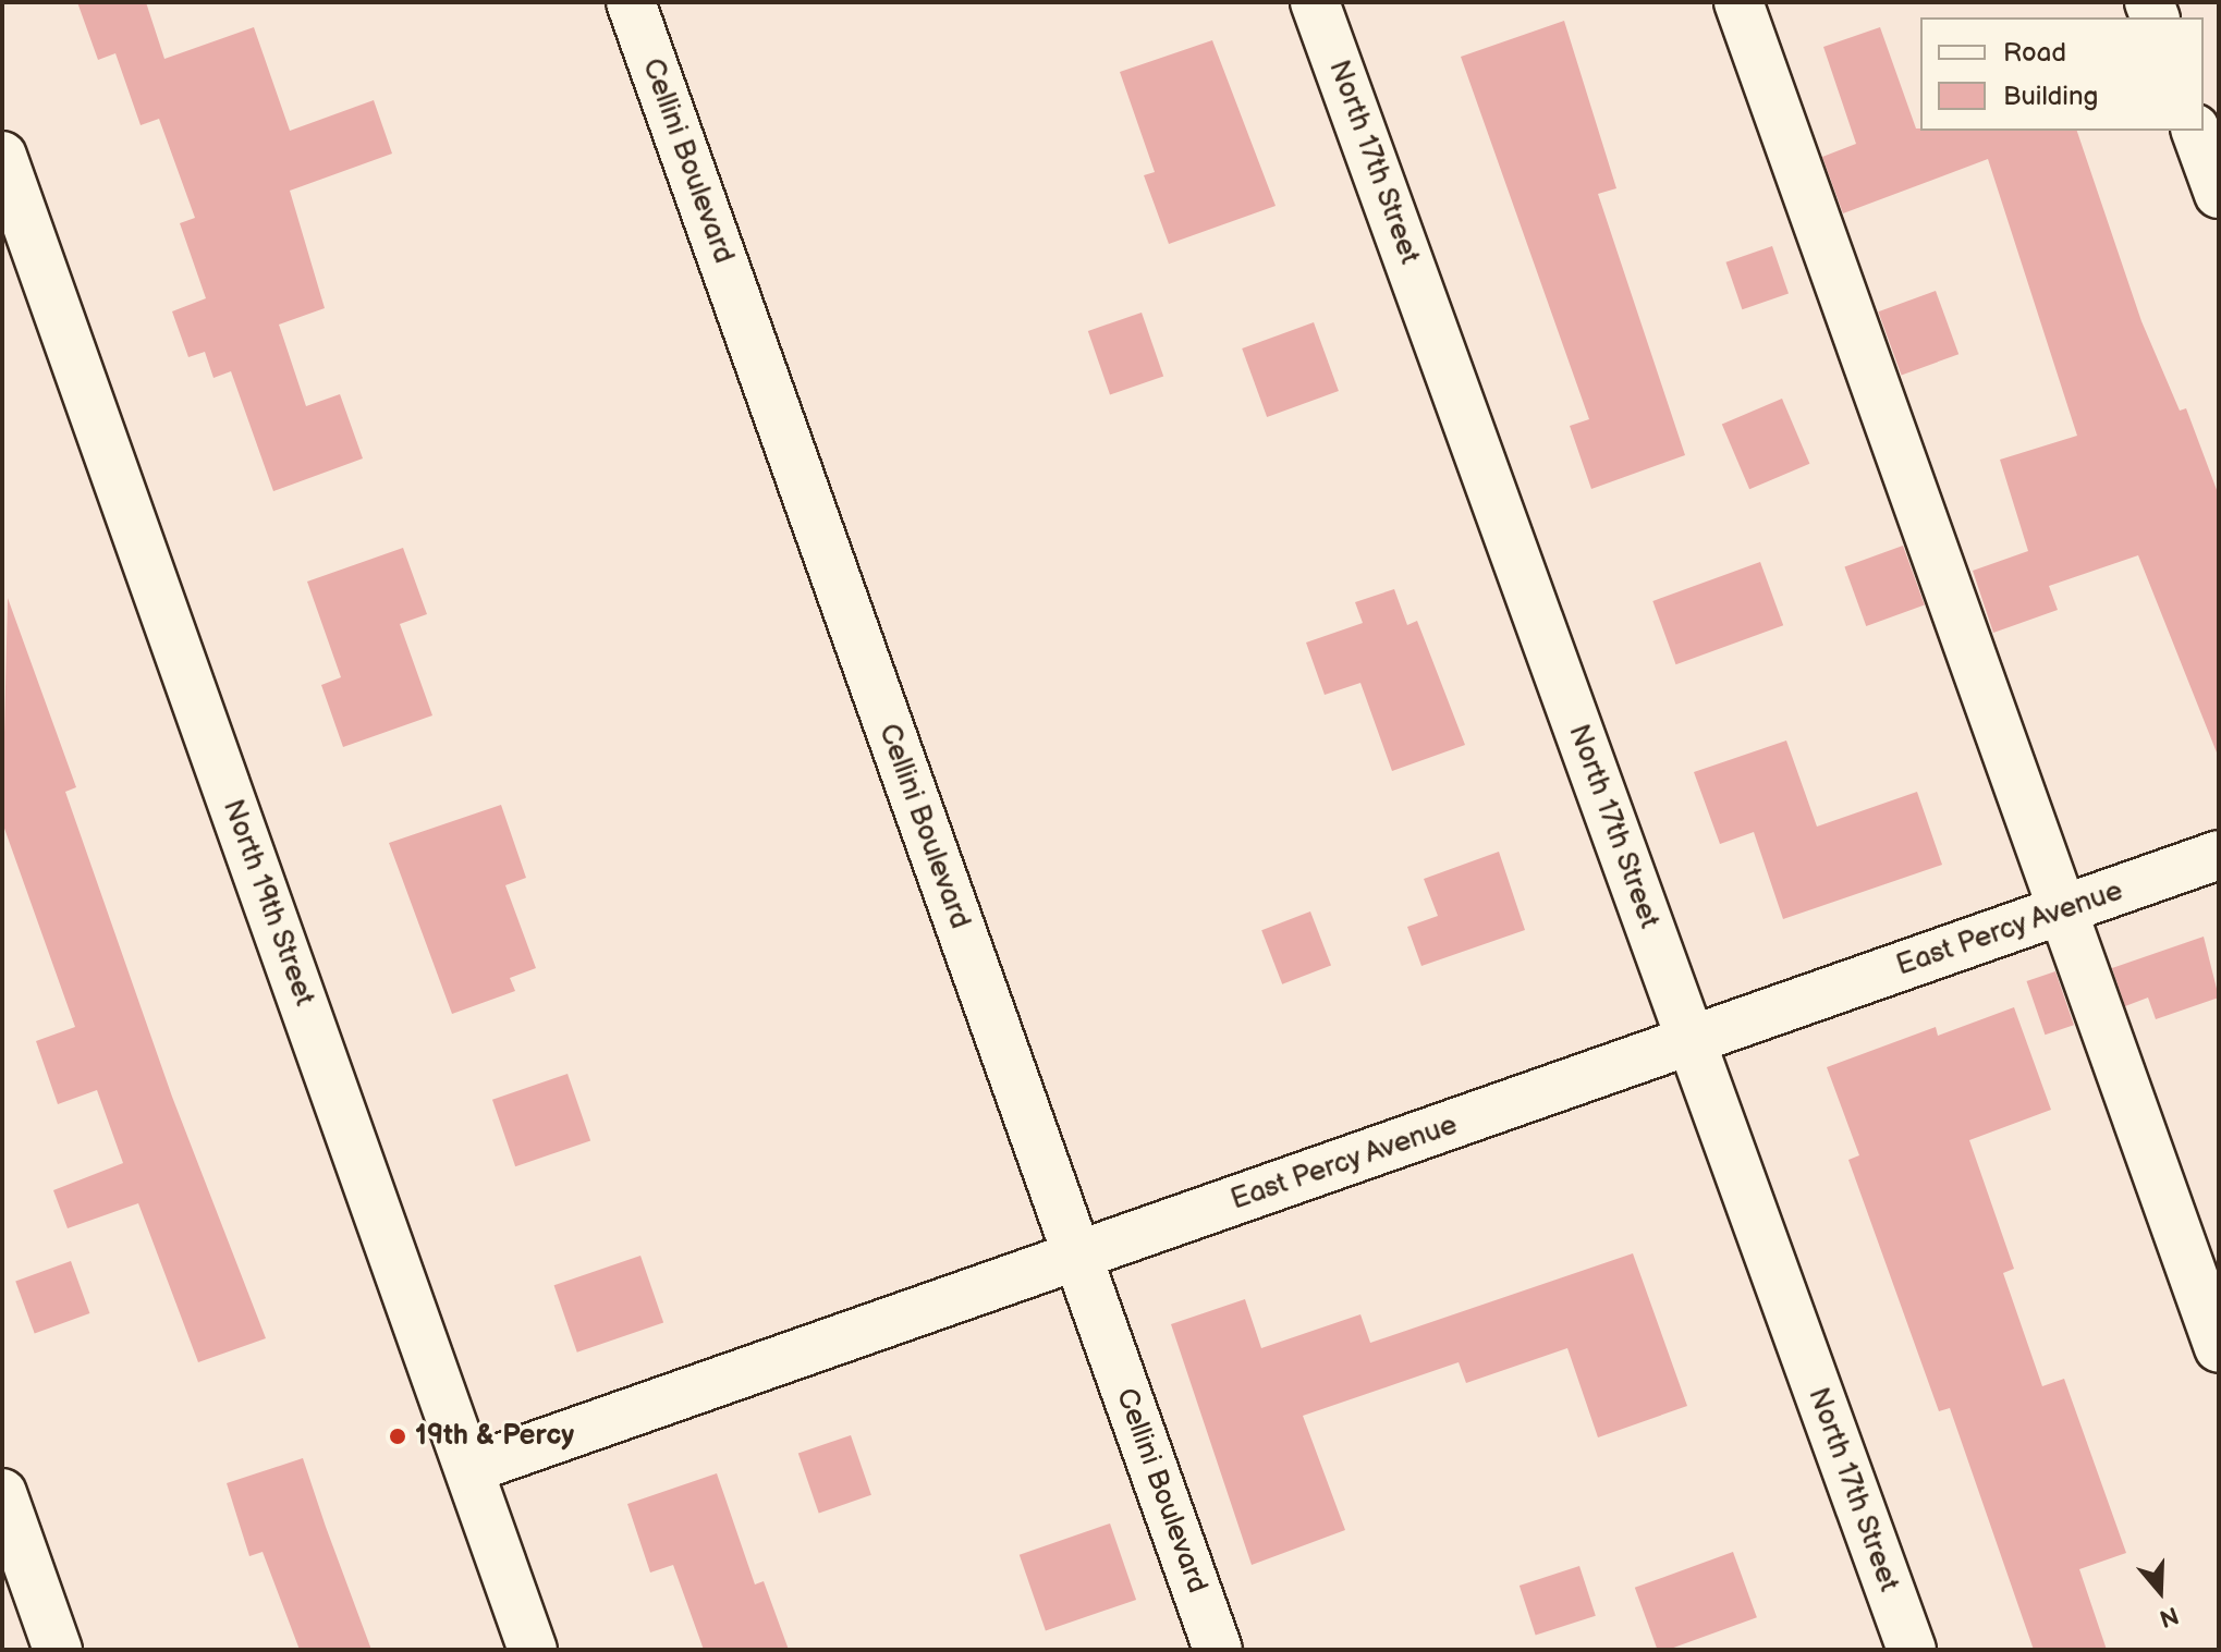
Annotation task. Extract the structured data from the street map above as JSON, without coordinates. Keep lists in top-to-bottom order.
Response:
{
  "streets": {
    "street": [
      "Cellini Boulevard",
      "North 17th Street",
      "North 19th Street",
      "East Percy Avenue"
    ]
  },
  "crossings": [
    ["Cellini Boulevard", "East Percy Avenue"],
    ["North 17th Street", "East Percy Avenue"],
    ["North 19th Street", "East Percy Avenue"]
  ],
  "places": ["19th & Percy"],
  "legend": ["Road", "Building"],
  "north": "bottom"
}
